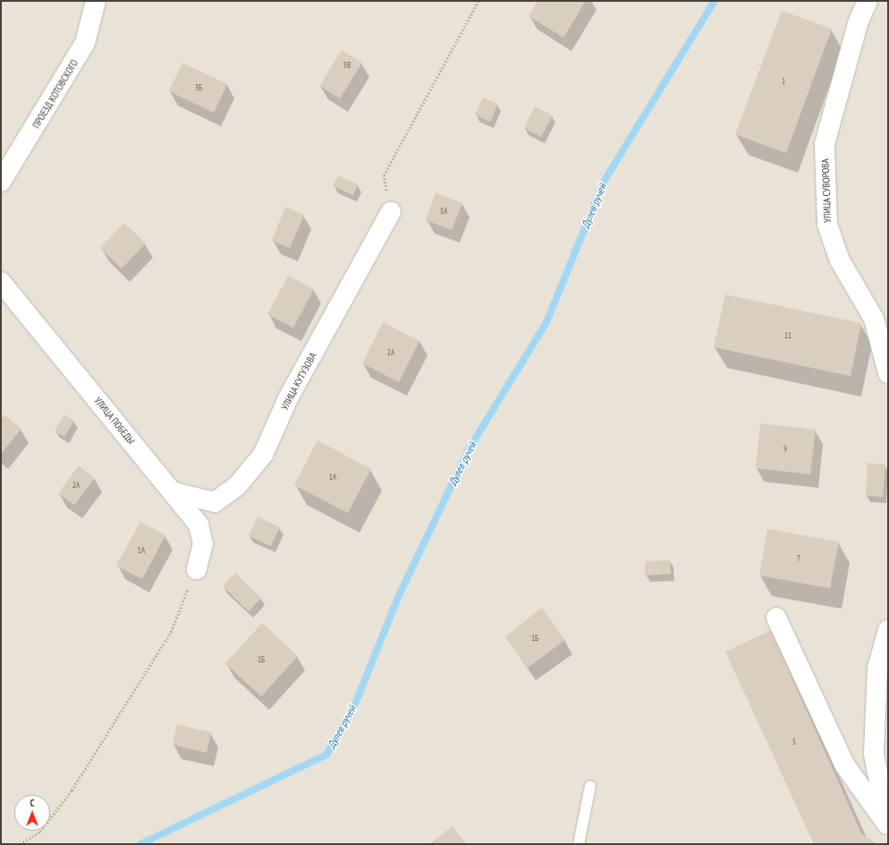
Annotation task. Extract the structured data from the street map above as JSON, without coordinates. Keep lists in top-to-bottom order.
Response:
{
  "streets": {
    "street": [
      "ПРОЕЗД КОТОВСКОГО",
      "УЛИЦА СУВОРОВА",
      "УЛИЦА КУТУЗОВА",
      "УЛИЦА ПОБЕДЫ"
    ]
  },
  "crossings": [
    ["УЛИЦА КУТУЗОВА", "УЛИЦА ПОБЕДЫ"]
  ],
  "water": ["Дулев ручей"],
  "house_numbers": [
    "3В",
    "1",
    "3Б",
    "3А",
    "11",
    "2А",
    "9",
    "1А",
    "2А",
    "1А",
    "7",
    "1Б",
    "1Б",
    "5"
  ],
  "north": "top"
}
